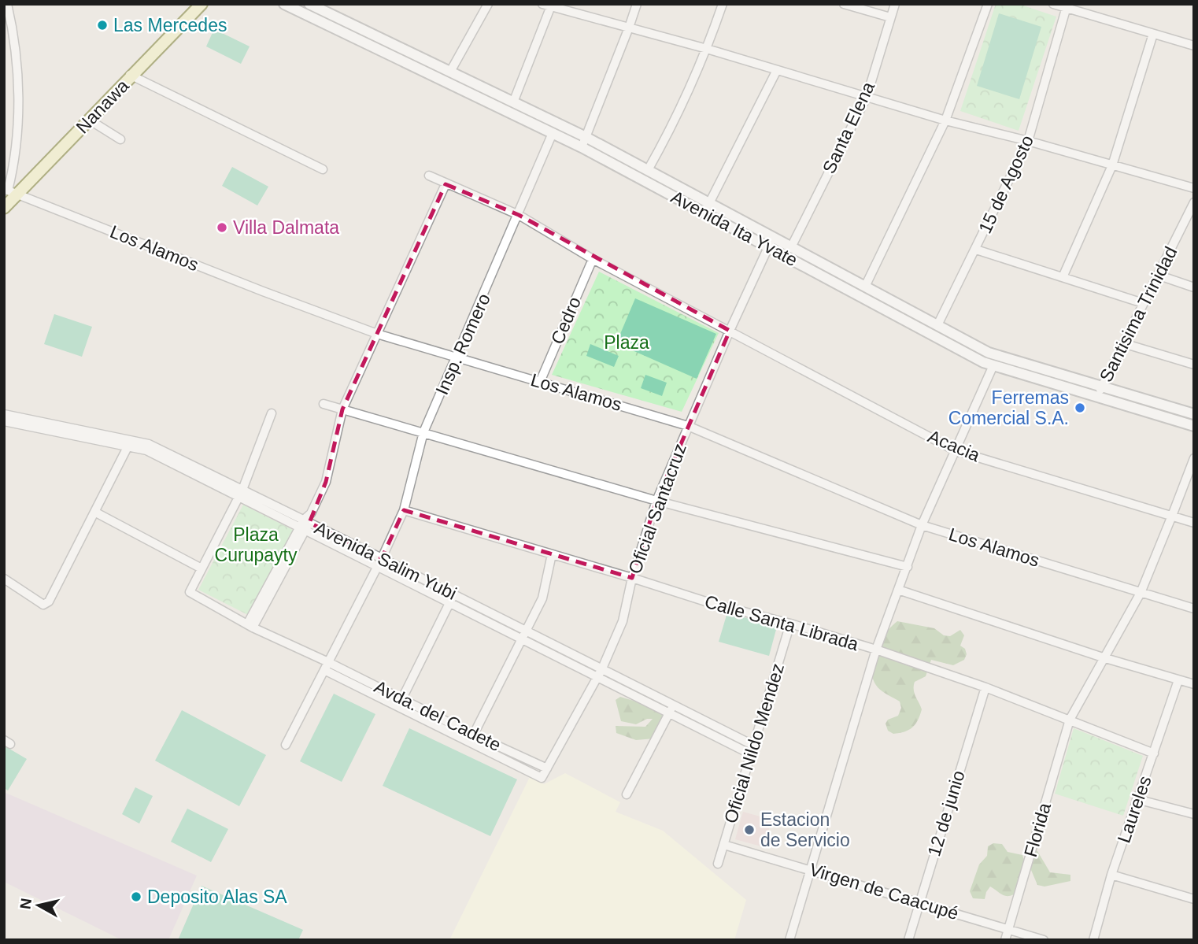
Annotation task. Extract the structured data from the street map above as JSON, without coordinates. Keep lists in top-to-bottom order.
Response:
{
  "streets": {
    "main road": ["Nanawa"],
    "street": [
      "Santa Elena",
      "15 de Agosto",
      "Avenida Ita Yvate",
      "Los Alamos",
      "Santisima Trinidad",
      "Cedro",
      "Insp. Romero",
      "Acacia",
      "Oficial Santacruz",
      "Avenida Salim Yubi",
      "Calle Santa Librada",
      "Avda. del Cadete",
      "Oficial Nildo Mendez",
      "Laureles",
      "12 de junio",
      "Florida",
      "Virgen de Caacupé"
    ]
  },
  "crossings": [
    ["Nanawa", "Los Alamos"],
    ["Santa Elena", "Avenida Ita Yvate"],
    ["15 de Agosto", "Avenida Ita Yvate"],
    ["Avenida Ita Yvate", "Santisima Trinidad"],
    ["Avenida Ita Yvate", "Insp. Romero"],
    ["Avenida Ita Yvate", "Oficial Santacruz"],
    ["Los Alamos", "Cedro"],
    ["Los Alamos", "Insp. Romero"],
    ["Los Alamos", "Oficial Santacruz"],
    ["Los Alamos", "Florida"],
    ["Cedro", "Acacia"],
    ["Insp. Romero", "Acacia"],
    ["Insp. Romero", "Avenida Salim Yubi"],
    ["Insp. Romero", "Calle Santa Librada"],
    ["Insp. Romero", "Avda. del Cadete"],
    ["Acacia", "Oficial Santacruz"],
    ["Acacia", "Florida"],
    ["Oficial Santacruz", "Avenida Salim Yubi"],
    ["Oficial Santacruz", "Calle Santa Librada"],
    ["Oficial Santacruz", "Avda. del Cadete"],
    ["Avenida Salim Yubi", "Oficial Nildo Mendez"],
    ["Calle Santa Librada", "Oficial Nildo Mendez"],
    ["Calle Santa Librada", "Laureles"],
    ["Calle Santa Librada", "12 de junio"],
    ["Calle Santa Librada", "Florida"],
    ["Oficial Nildo Mendez", "Virgen de Caacupé"],
    ["12 de junio", "Virgen de Caacupé"],
    ["Florida", "Virgen de Caacupé"]
  ],
  "parks": ["Plaza", "Plaza Curupayty"],
  "places": [
    "Las Mercedes",
    "Villa Dalmata",
    "Ferremas Comercial S.A.",
    "Estacion de Servicio",
    "Deposito Alas SA"
  ],
  "north": "left"
}
